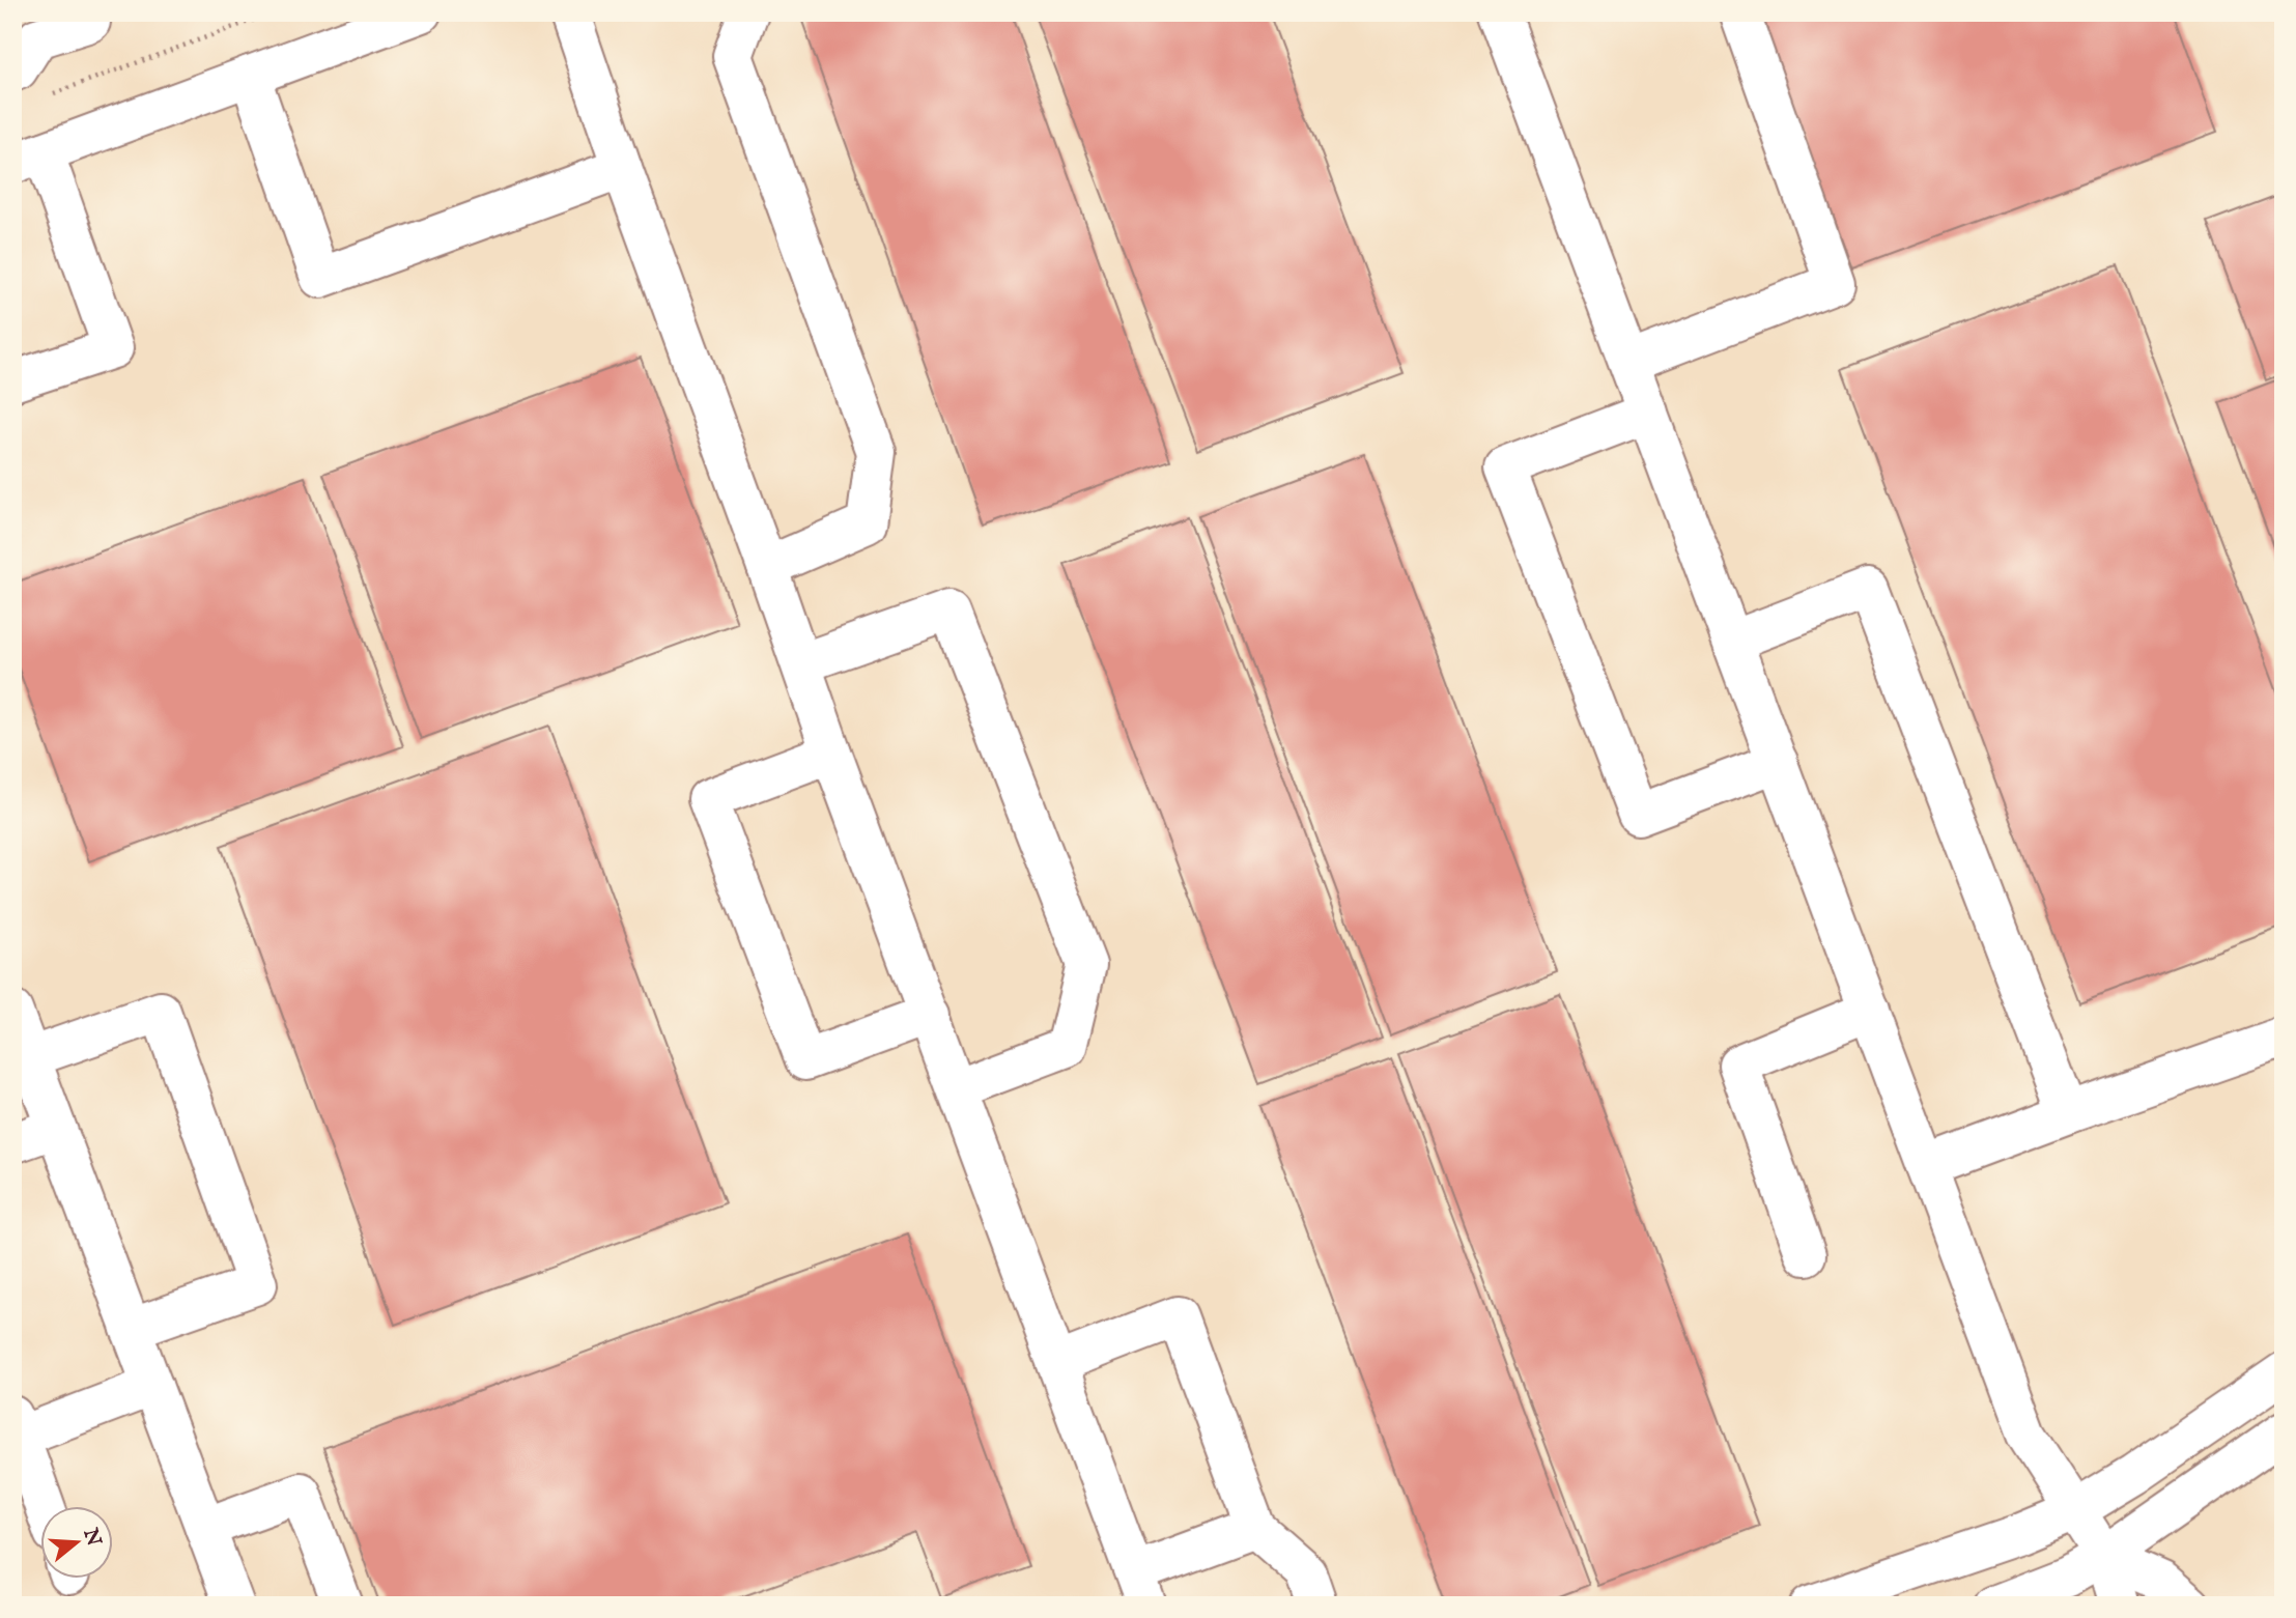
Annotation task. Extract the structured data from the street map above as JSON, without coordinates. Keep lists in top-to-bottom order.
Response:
{
  "north": "right"
}
